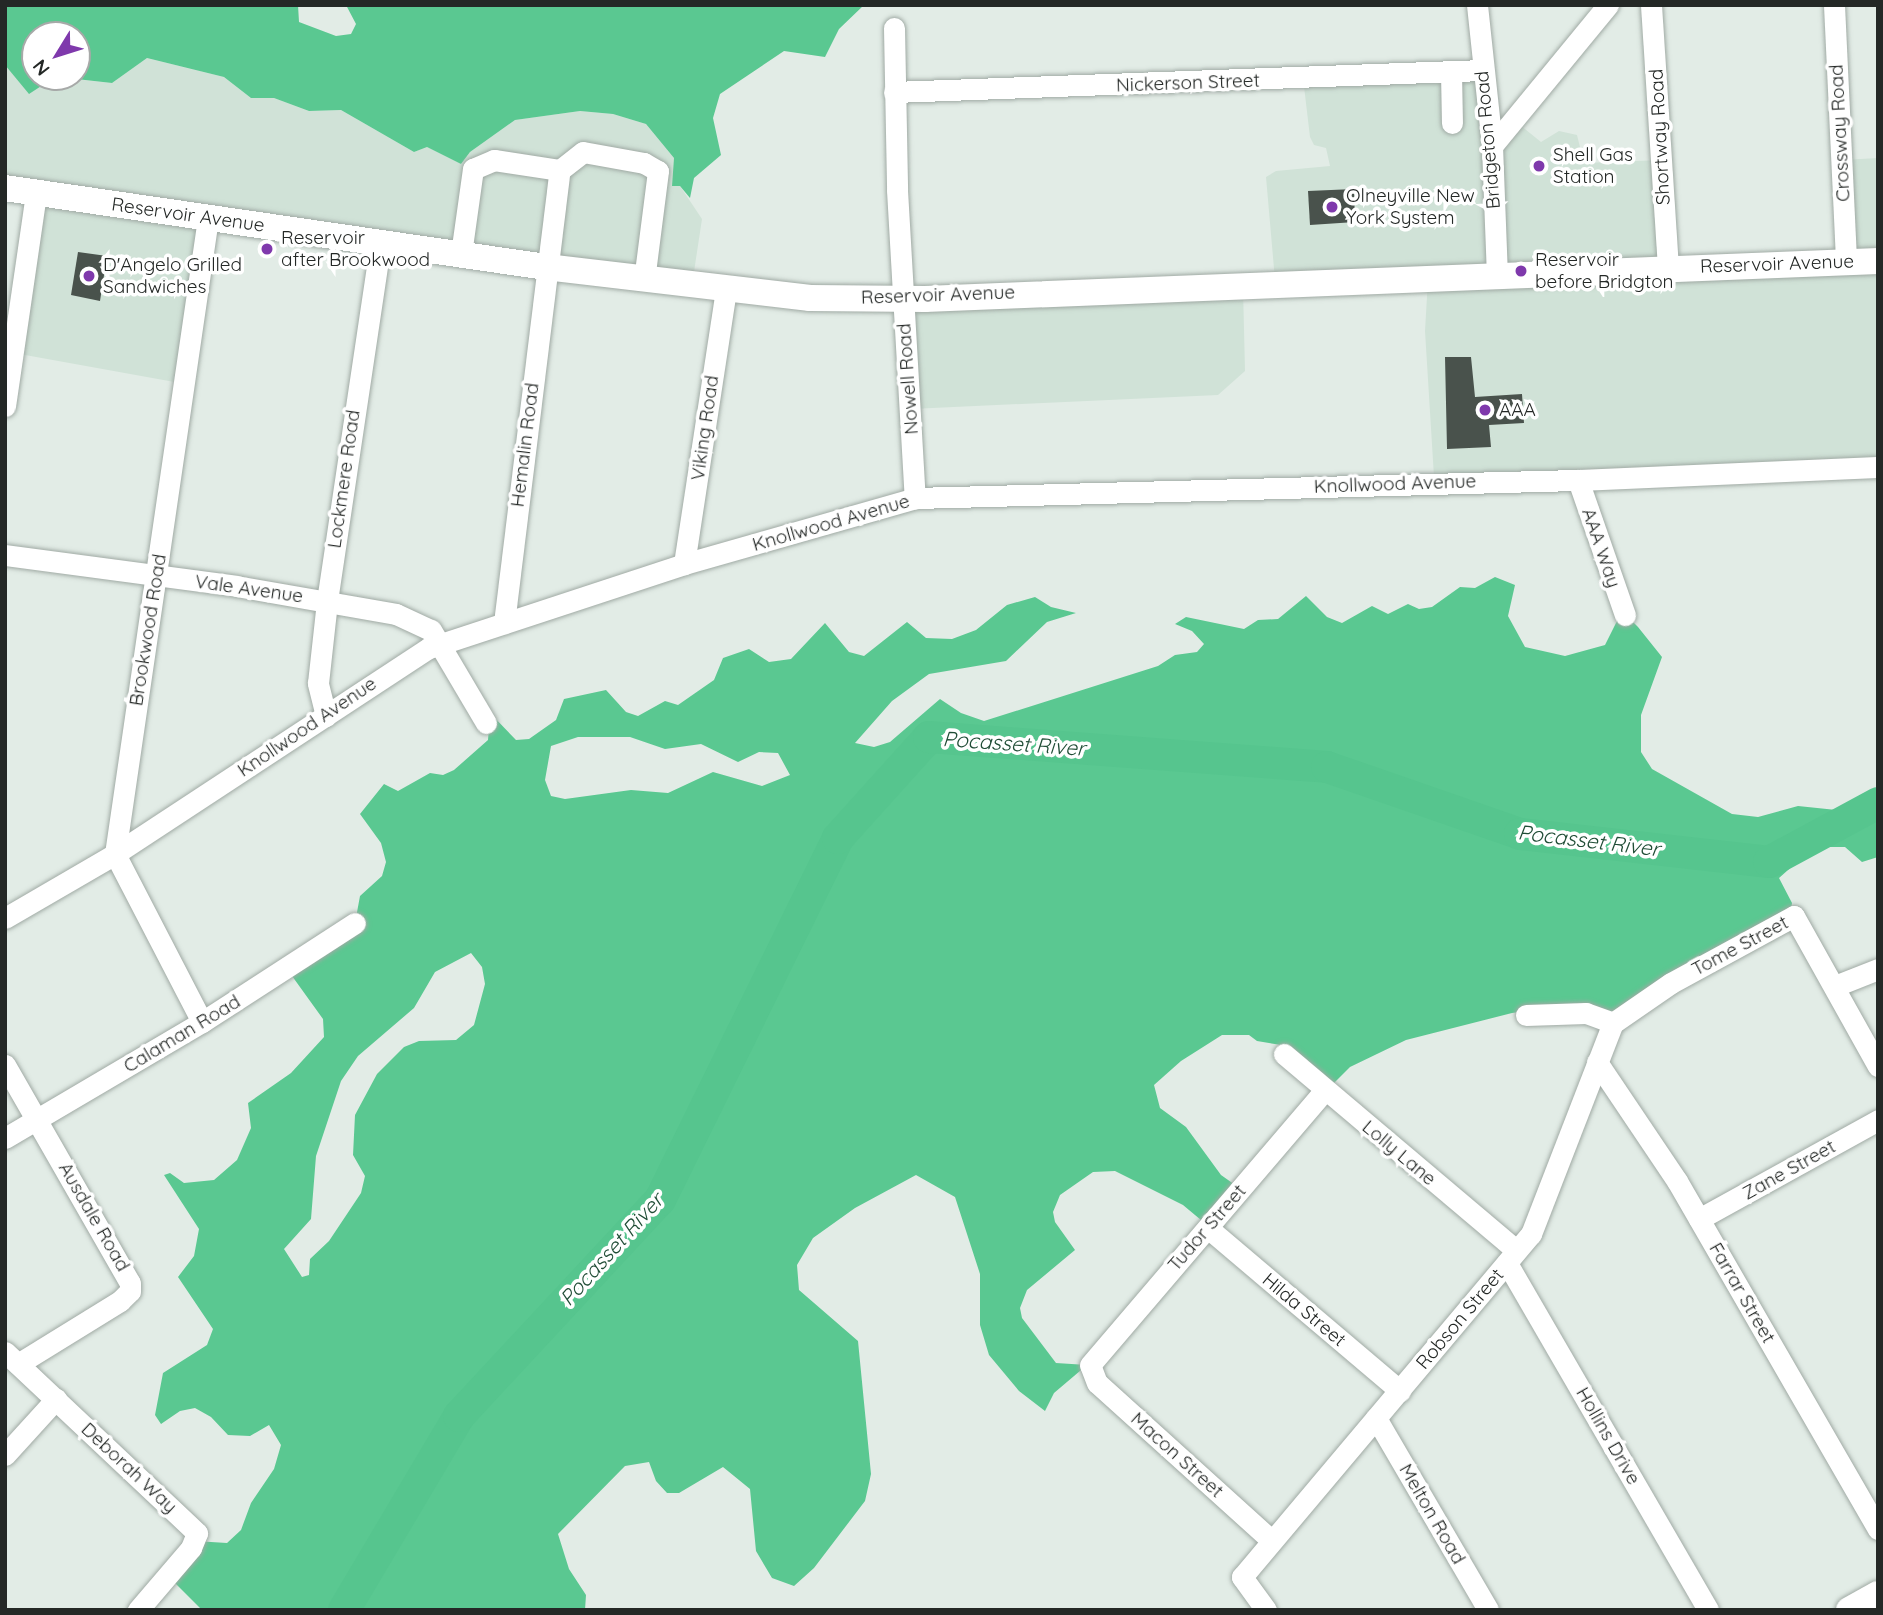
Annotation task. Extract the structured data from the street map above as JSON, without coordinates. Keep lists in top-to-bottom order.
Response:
{
  "streets": {
    "main road": ["Reservoir Avenue"],
    "street": [
      "Nickerson Street",
      "Crossway Road",
      "Shortway Road",
      "Bridgeton Road",
      "Nowell Road",
      "Viking Road",
      "Hemalin Road",
      "Lockmere Road",
      "Knollwood Avenue",
      "AAA Way",
      "Vale Avenue",
      "Brookwood Road",
      "Tome Street",
      "Calaman Road",
      "Lolly Lane",
      "Zane Street",
      "Ausdale Road",
      "Tudor Street",
      "Farrar Street",
      "Hilda Street",
      "Robson Street",
      "Hollins Drive",
      "Macon Street",
      "Deborah Way",
      "Melton Road"
    ]
  },
  "crossings": [
    ["Nickerson Street", "Bridgeton Road"],
    ["Nickerson Street", "Nowell Road"],
    ["Crossway Road", "Reservoir Avenue"],
    ["Shortway Road", "Reservoir Avenue"],
    ["Bridgeton Road", "Reservoir Avenue"],
    ["Reservoir Avenue", "Nowell Road"],
    ["Reservoir Avenue", "Viking Road"],
    ["Reservoir Avenue", "Hemalin Road"],
    ["Reservoir Avenue", "Lockmere Road"],
    ["Reservoir Avenue", "Brookwood Road"],
    ["Nowell Road", "Knollwood Avenue"],
    ["Viking Road", "Knollwood Avenue"],
    ["Hemalin Road", "Knollwood Avenue"],
    ["Lockmere Road", "Knollwood Avenue"],
    ["Lockmere Road", "Vale Avenue"],
    ["Knollwood Avenue", "AAA Way"],
    ["Knollwood Avenue", "Vale Avenue"],
    ["Knollwood Avenue", "Brookwood Road"],
    ["Vale Avenue", "Brookwood Road"],
    ["Tome Street", "Robson Street"],
    ["Calaman Road", "Ausdale Road"],
    ["Lolly Lane", "Tudor Street"],
    ["Lolly Lane", "Robson Street"],
    ["Lolly Lane", "Hollins Drive"],
    ["Zane Street", "Farrar Street"],
    ["Ausdale Road", "Deborah Way"],
    ["Tudor Street", "Hilda Street"],
    ["Tudor Street", "Macon Street"],
    ["Farrar Street", "Robson Street"],
    ["Hilda Street", "Robson Street"],
    ["Robson Street", "Hollins Drive"],
    ["Robson Street", "Macon Street"],
    ["Robson Street", "Melton Road"]
  ],
  "water": ["Pocasset River"],
  "places": [
    "Shell Gas Station",
    "Olneyville New York System",
    "Reservoir after Brookwood",
    "Reservoir before Bridgton",
    "D'Angelo Grilled Sandwiches",
    "AAA"
  ],
  "north": "bottom left"
}
